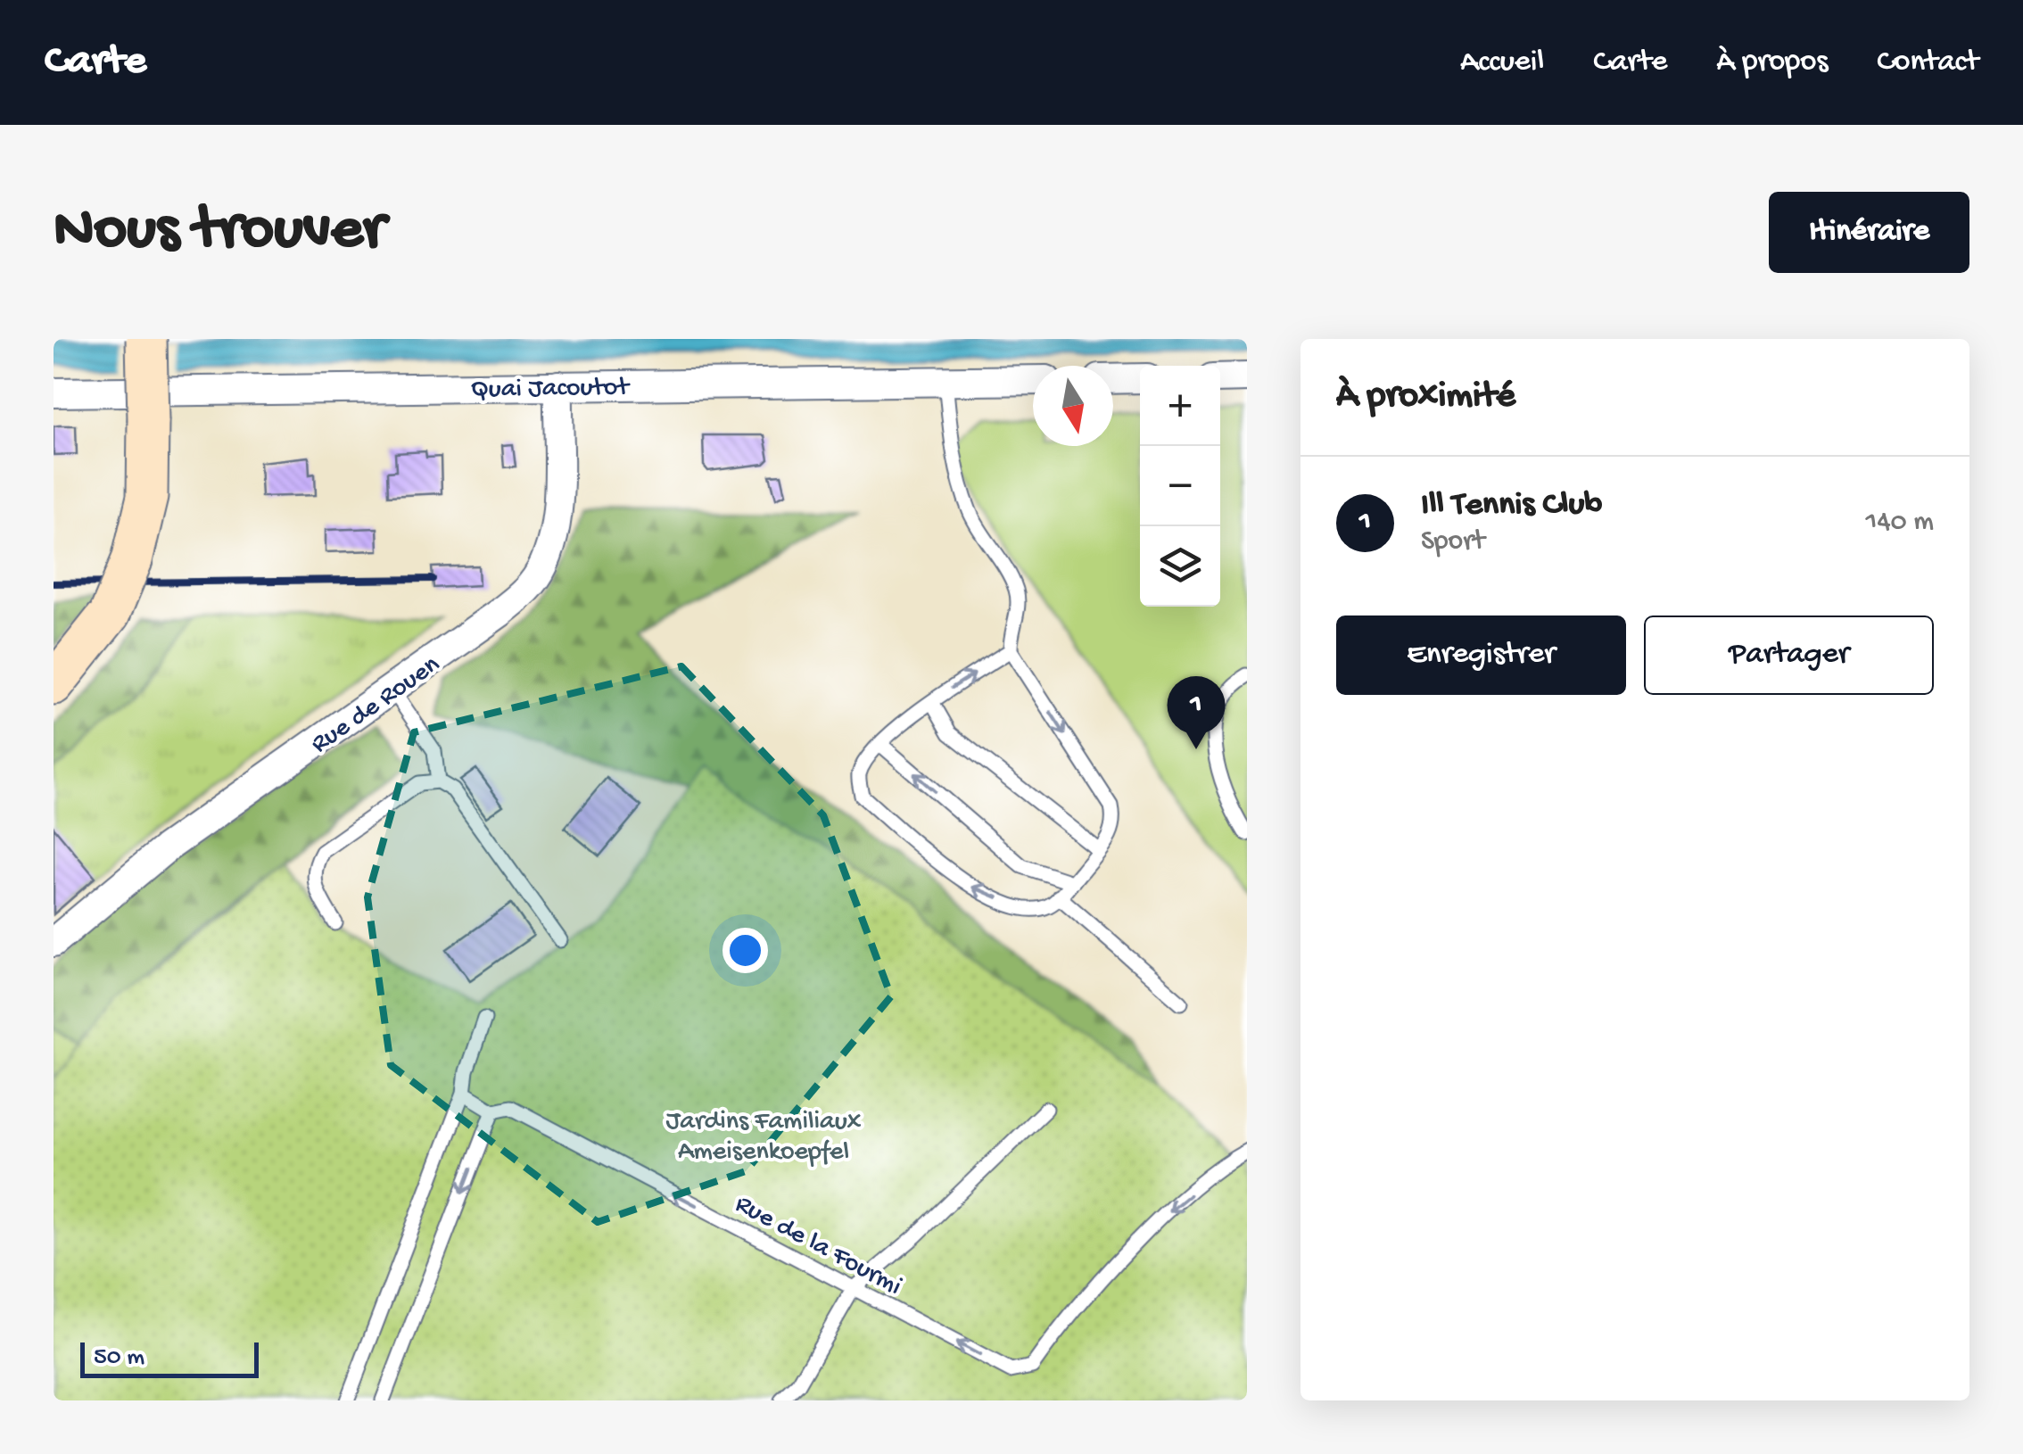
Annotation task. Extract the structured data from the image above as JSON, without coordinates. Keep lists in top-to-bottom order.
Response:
{
  "streets": {
    "street": ["Quai Jacoutot", "Rue de Rouen"],
    "lane": ["Rue de la Fourmi"]
  },
  "crossings": [
    ["Quai Jacoutot", "Rue de Rouen"]
  ],
  "one_way": ["Rue de la Fourmi"],
  "parks": ["Jardins Familiaux Ameisenkoepfel"],
  "scale_bar": "50 m",
  "north": "bottom",
  "page": {
    "header": "Carte",
    "nav": [
      "Accueil",
      "Carte",
      "À propos",
      "Contact"
    ],
    "buttons": [
      "Itinéraire",
      ["Enregistrer", "Partager"]
    ],
    "title": "Nous trouver",
    "heading": "À proximité",
    "map_buttons": ["+", "−"],
    "list": [
      {
        "mark": "1",
        "name": "Ill Tennis Club",
        "note": "Sport",
        "value": "140 m"
      }
    ],
    "pins": "1",
    "scale": "50 m"
  }
}
